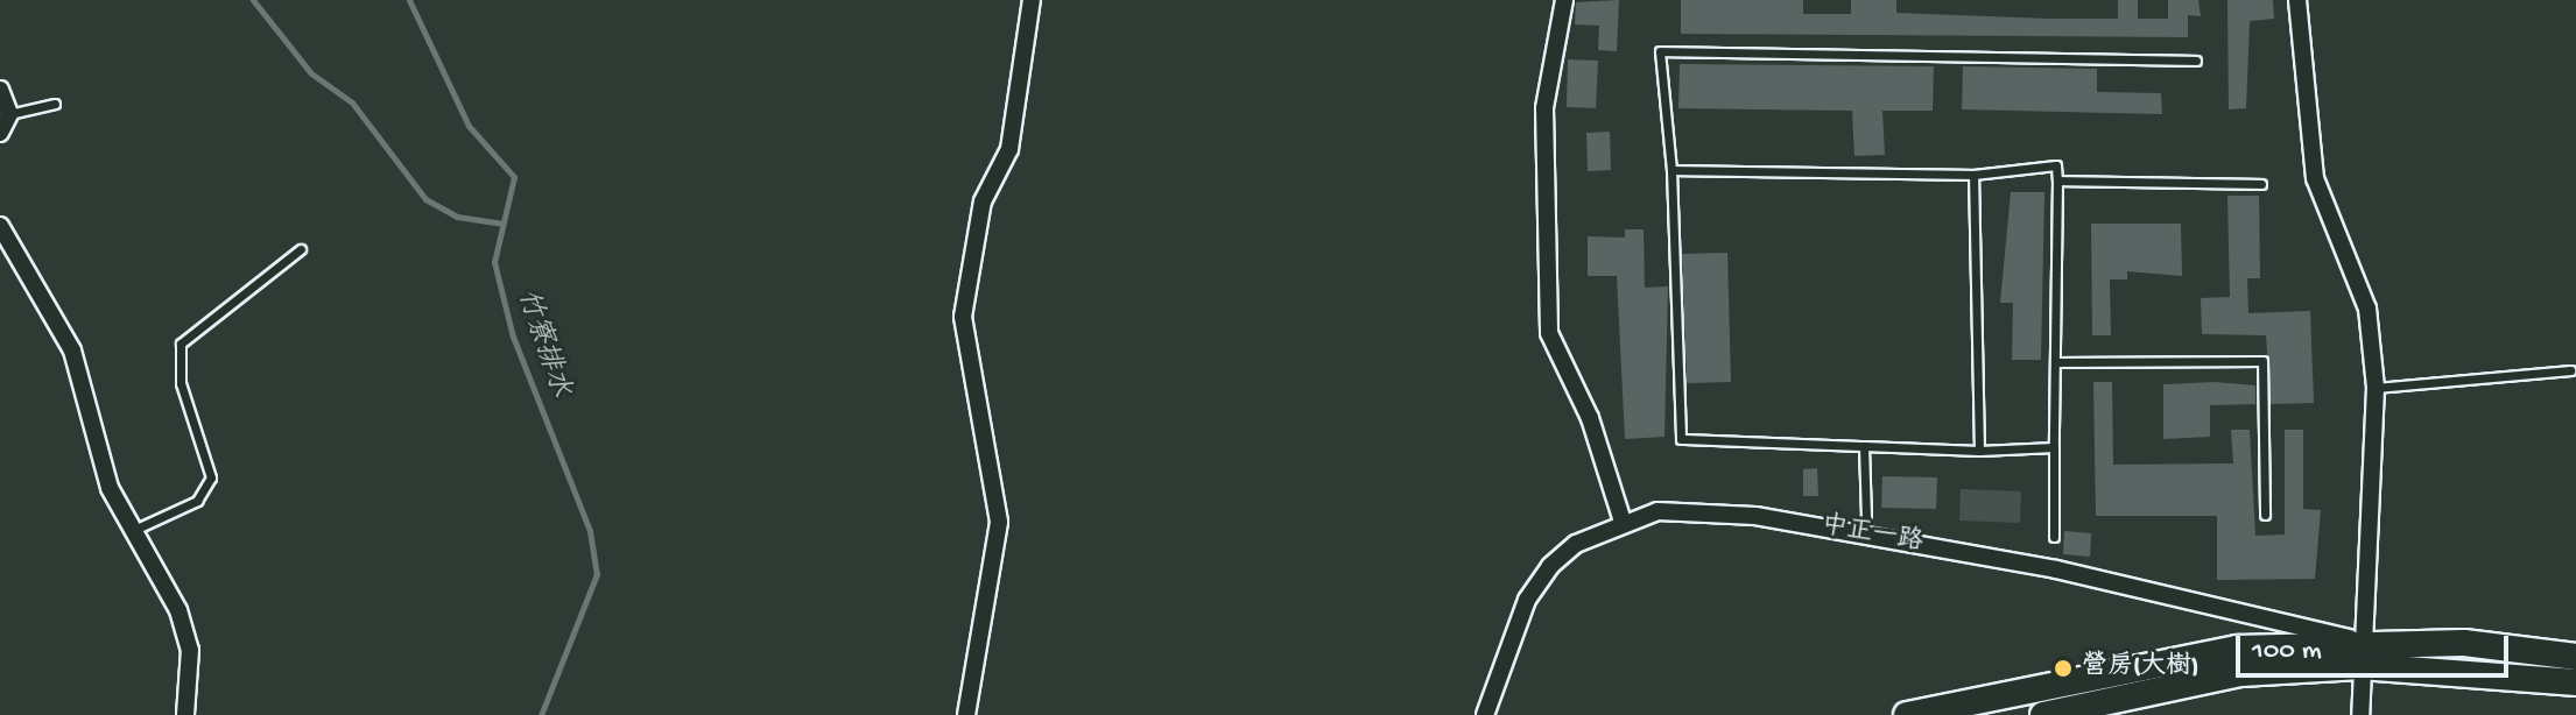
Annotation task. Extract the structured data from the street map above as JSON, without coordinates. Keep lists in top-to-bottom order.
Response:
{
  "streets": {
    "main road": ["中正一路"]
  },
  "water": ["竹寮排水"],
  "places": ["營房(大樹)"],
  "scale_bar": "100 m"
}
